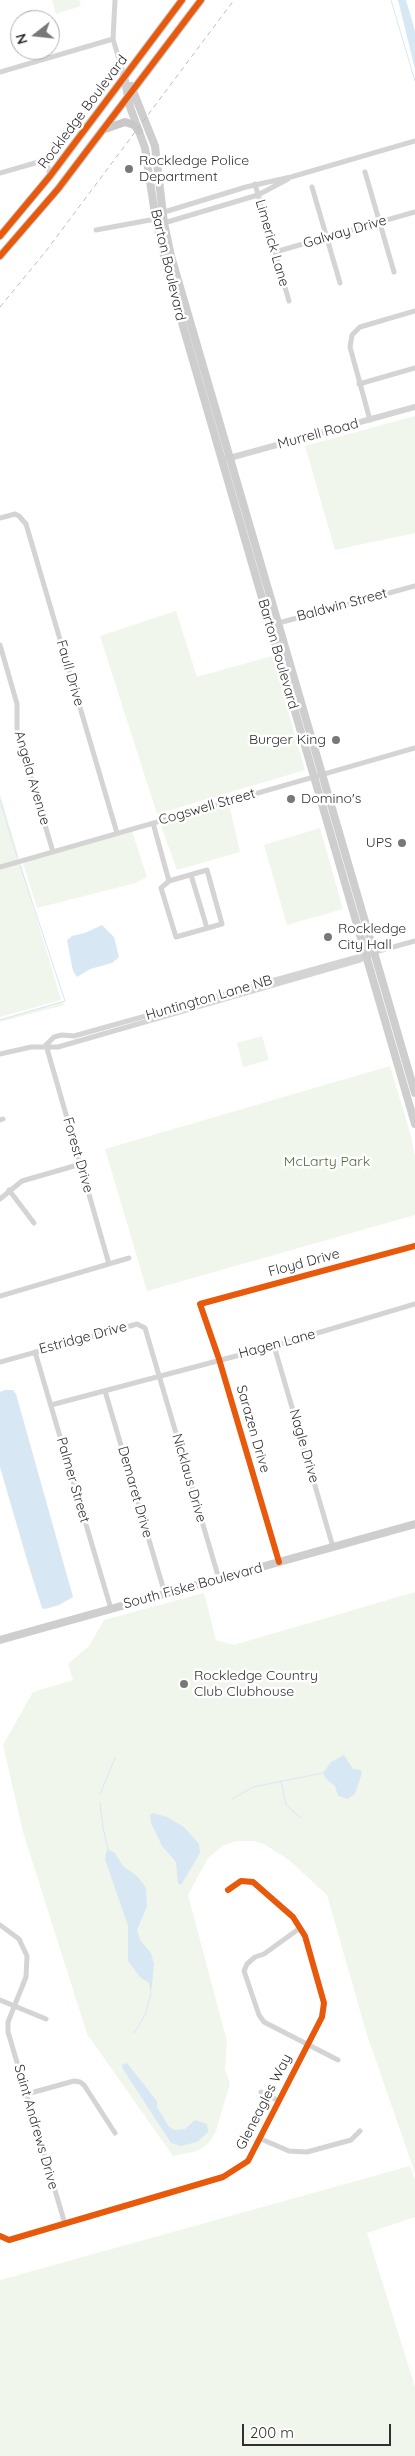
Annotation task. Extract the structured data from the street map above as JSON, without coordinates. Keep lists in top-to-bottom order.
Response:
{
  "streets": {
    "main road": ["Rockledge Boulevard", "Barton Boulevard", "South Fiske Boulevard"],
    "street": [
      "Galway Drive",
      "Limerick Lane",
      "Murrell Road",
      "Baldwin Street",
      "Faull Drive",
      "Angela Avenue",
      "Cogswell Street",
      "Huntington Lane NB",
      "Forest Drive",
      "Floyd Drive",
      "Estridge Drive",
      "Hagen Lane",
      "Sarazen Drive",
      "Nagle Drive",
      "Nicklaus Drive",
      "Palmer Street",
      "Demaret Drive",
      "Gleneagles Way",
      "Saint Andrews Drive"
    ]
  },
  "crossings": [
    ["Rockledge Boulevard", "Barton Boulevard"],
    ["Galway Drive", "Limerick Lane"],
    ["Barton Boulevard", "Murrell Road"],
    ["Barton Boulevard", "Baldwin Street"],
    ["Barton Boulevard", "Cogswell Street"],
    ["Barton Boulevard", "Huntington Lane NB"],
    ["Faull Drive", "Cogswell Street"],
    ["Angela Avenue", "Cogswell Street"],
    ["Huntington Lane NB", "Forest Drive"],
    ["Floyd Drive", "Sarazen Drive"],
    ["Estridge Drive", "Hagen Lane"],
    ["Estridge Drive", "Nicklaus Drive"],
    ["Estridge Drive", "Palmer Street"],
    ["Hagen Lane", "Sarazen Drive"],
    ["Hagen Lane", "Nagle Drive"],
    ["Hagen Lane", "Nicklaus Drive"],
    ["Hagen Lane", "Palmer Street"],
    ["Hagen Lane", "Demaret Drive"],
    ["Sarazen Drive", "South Fiske Boulevard"],
    ["Nagle Drive", "South Fiske Boulevard"],
    ["Nicklaus Drive", "South Fiske Boulevard"],
    ["Palmer Street", "South Fiske Boulevard"],
    ["Demaret Drive", "South Fiske Boulevard"],
    ["Gleneagles Way", "Saint Andrews Drive"]
  ],
  "parks": ["McLarty Park"],
  "places": [
    "Rockledge Police Department",
    "Burger King",
    "Domino's",
    "UPS",
    "Rockledge City Hall",
    "Rockledge Country Club Clubhouse"
  ],
  "scale_bar": "200 m",
  "north": "left"
}
